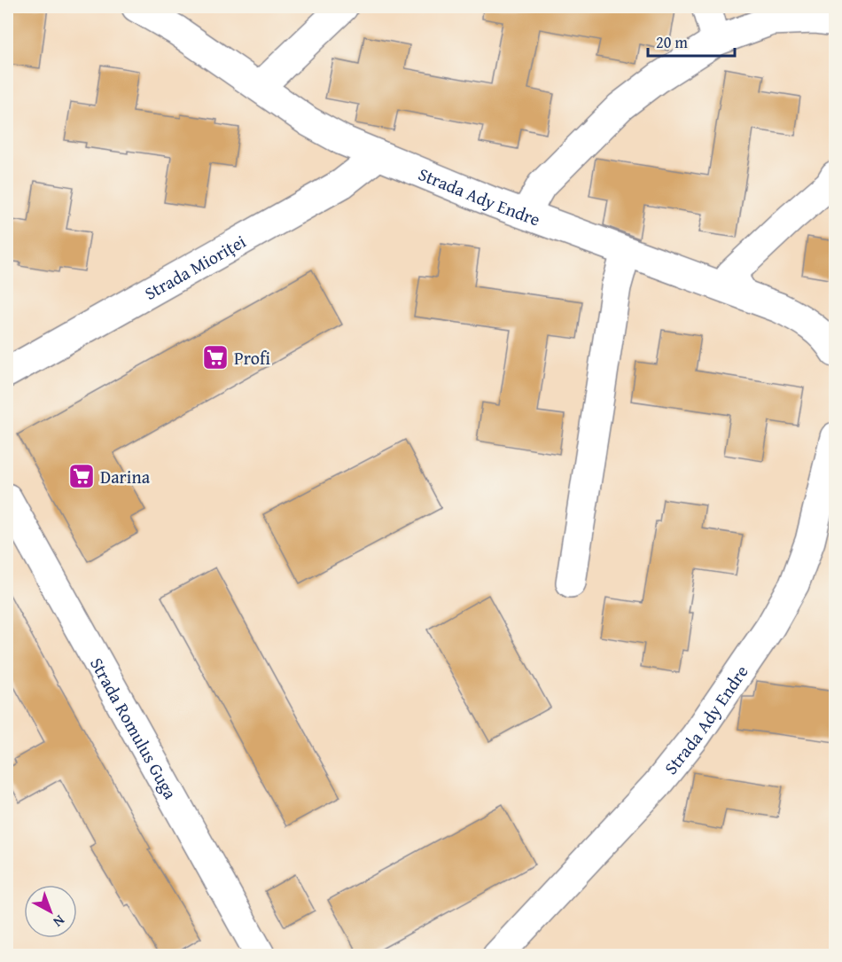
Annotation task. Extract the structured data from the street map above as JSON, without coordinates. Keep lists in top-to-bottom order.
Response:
{
  "streets": {
    "street": ["Strada Ady Endre", "Strada Mioriței", "Strada Romulus Guga"]
  },
  "crossings": [
    ["Strada Ady Endre", "Strada Mioriței"]
  ],
  "places": {
    "supermarket": ["Profi", "Darina"]
  },
  "scale_bar": "20 m",
  "north": "bottom right"
}
